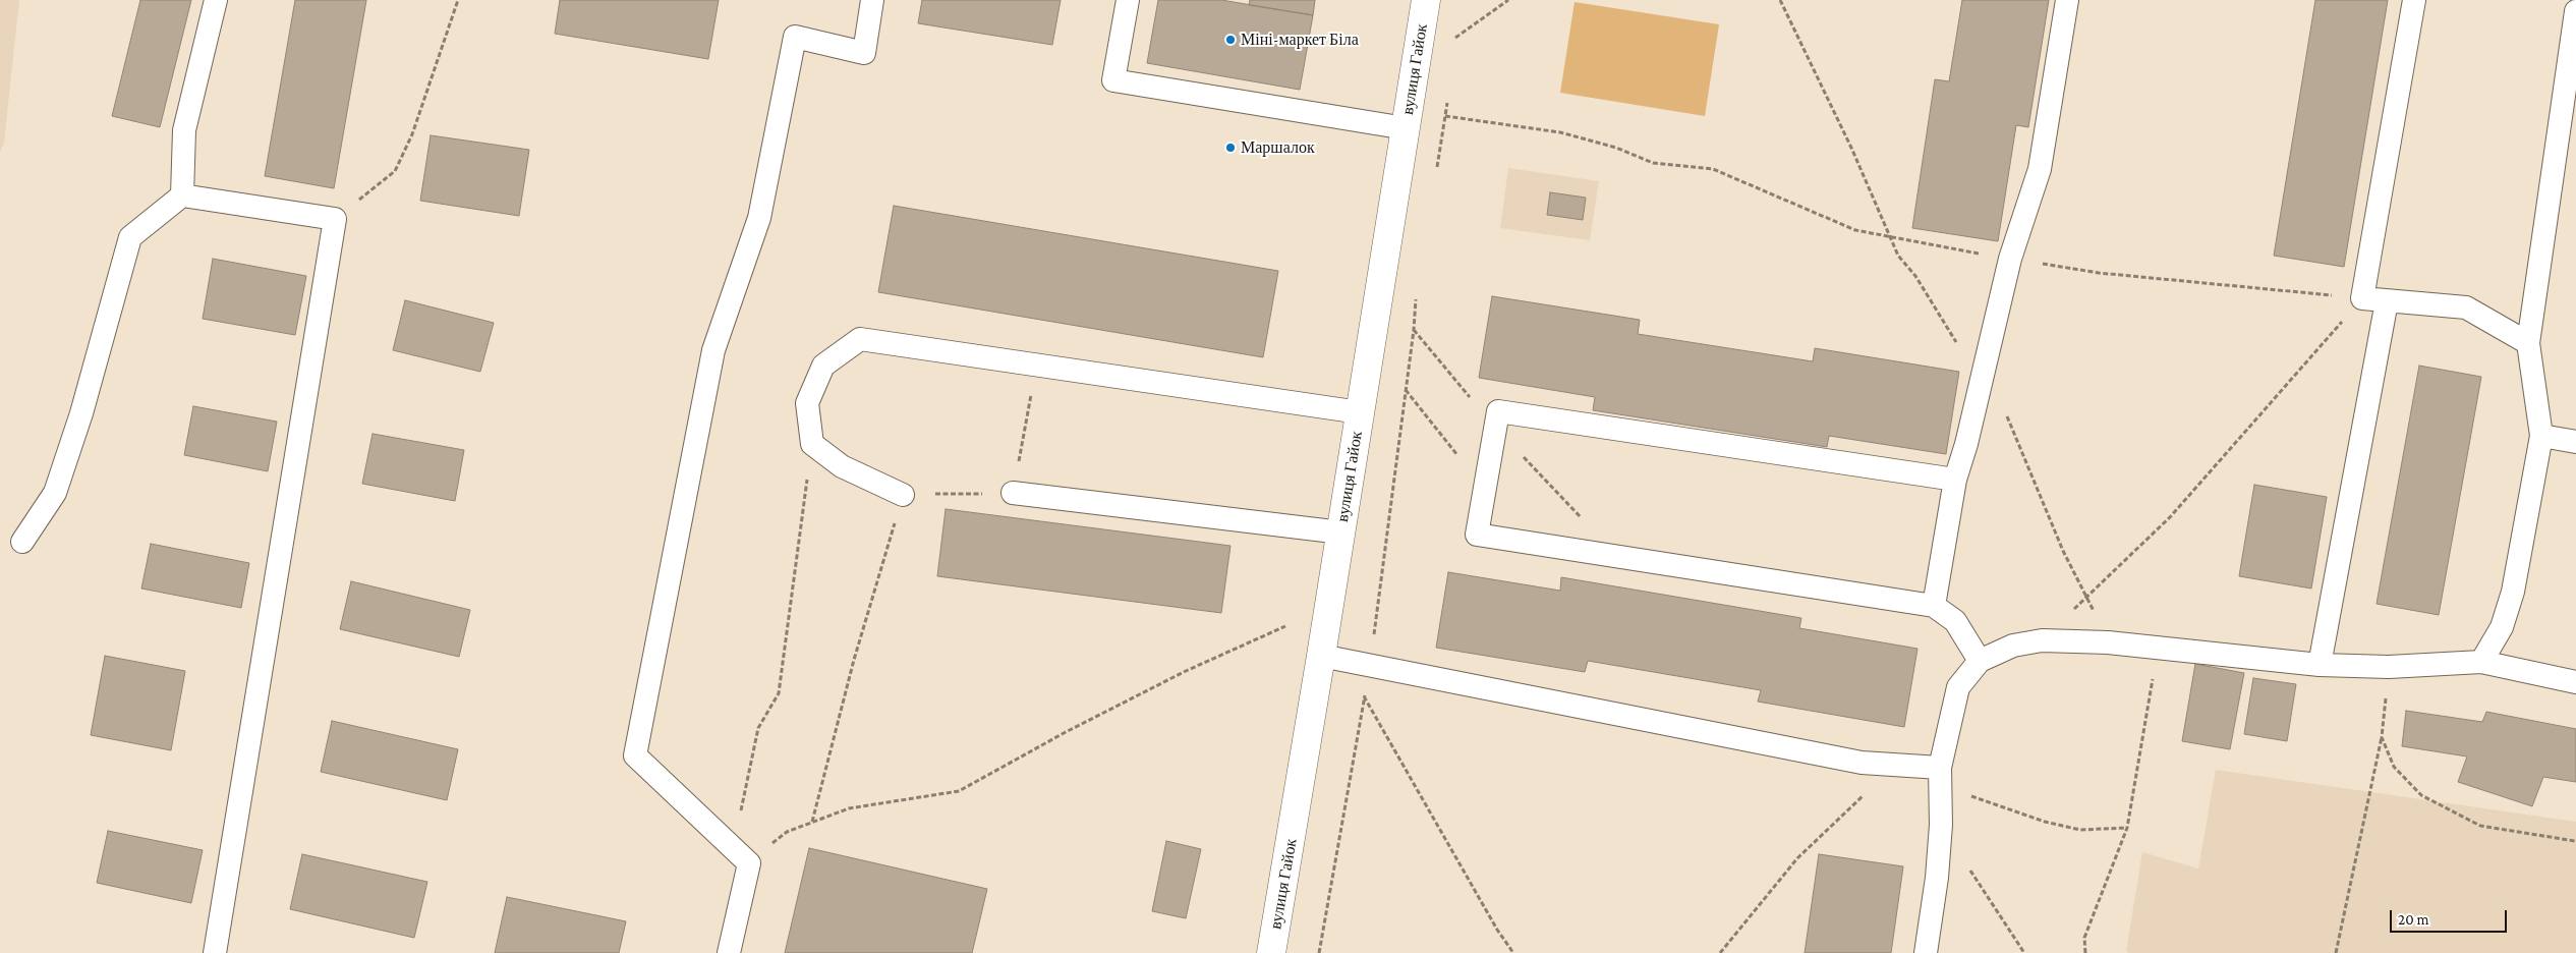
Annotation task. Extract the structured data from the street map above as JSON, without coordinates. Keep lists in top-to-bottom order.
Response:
{
  "streets": {
    "street": ["вулиця Гайок"]
  },
  "places": ["Міні-маркет Біла", "Маршалок"],
  "scale_bar": "20 m"
}
